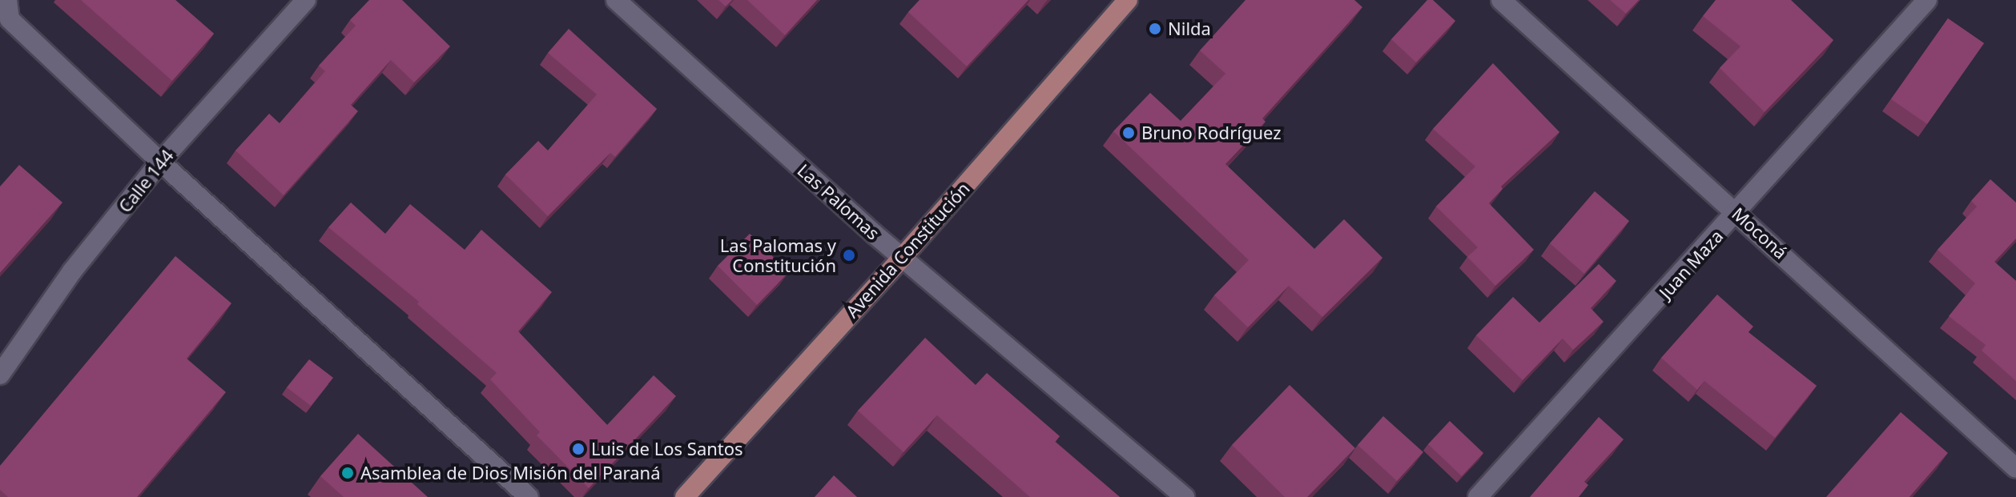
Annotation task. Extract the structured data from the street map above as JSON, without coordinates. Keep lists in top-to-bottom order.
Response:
{
  "streets": {
    "main road": ["Avenida Constitución"],
    "street": [
      "Calle 144",
      "Las Palomas",
      "Moconá",
      "Juan Maza"
    ]
  },
  "crossings": [
    ["Las Palomas", "Avenida Constitución"],
    ["Moconá", "Juan Maza"]
  ],
  "places": [
    "Nilda",
    "Bruno Rodríguez",
    "Las Palomas y Constitución",
    "Luis de Los Santos",
    "Asamblea de Dios Misión del Paraná"
  ]
}
